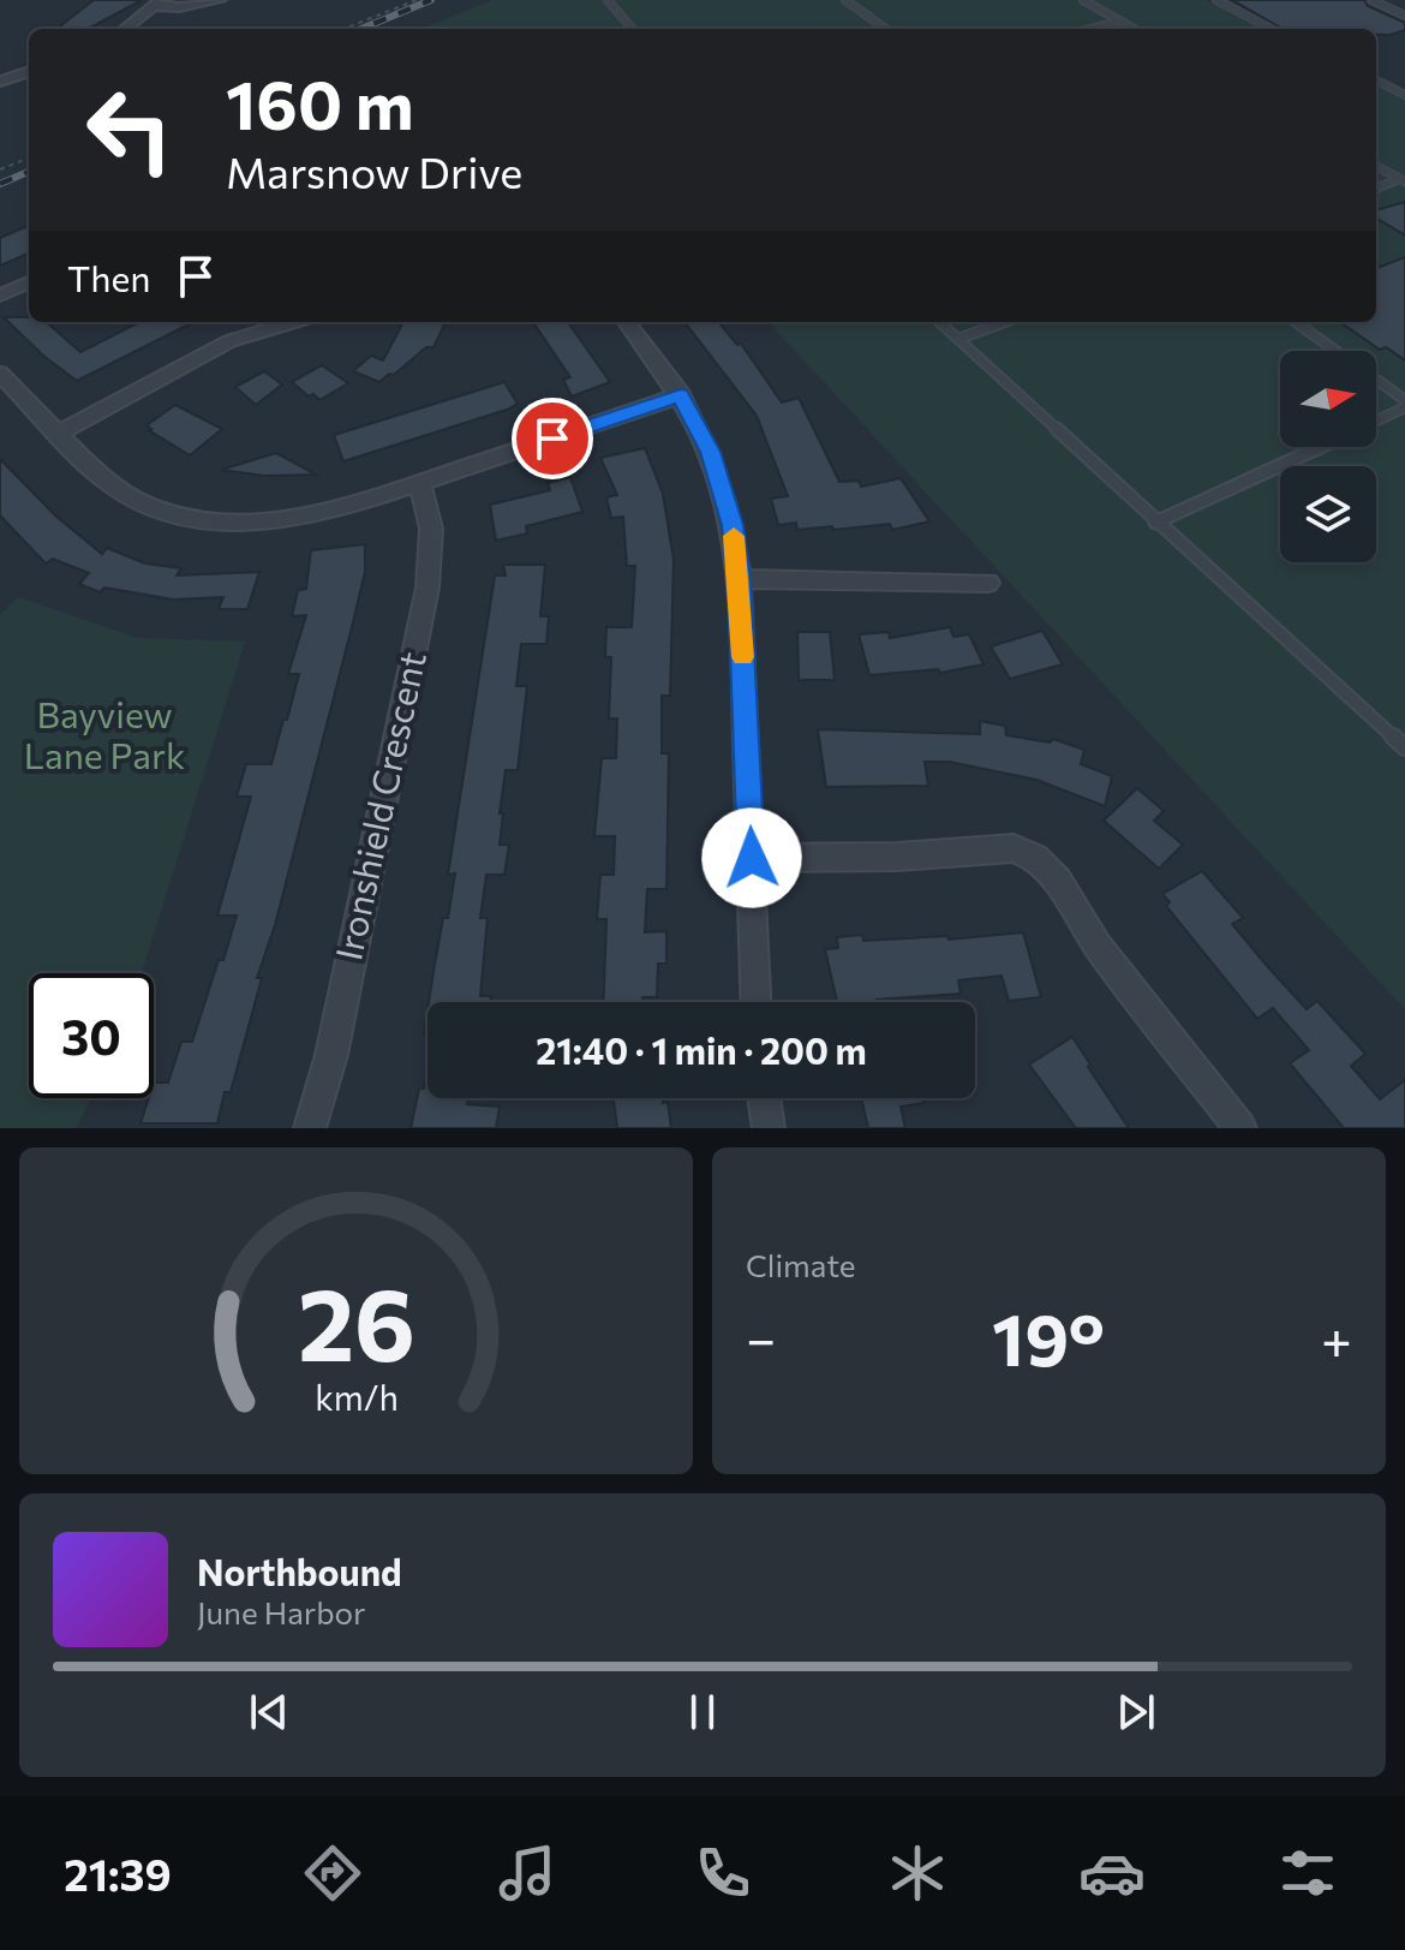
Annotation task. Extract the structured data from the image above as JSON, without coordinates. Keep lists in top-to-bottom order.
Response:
{
  "streets": {
    "street": ["Ironshield Crescent"]
  },
  "parks": ["Bayview Lane Park"],
  "north": "right",
  "page": {
    "turn": ["160 m", "Marsnow Drive"],
    "then": "Then",
    "limit": "30",
    "trip": "21:40 · 1 min · 200 m",
    "tile": "Climate",
    "heat": ["−", "19°", "+"],
    "song": ["Northbound", "June Harbor"],
    "tabs": "21:39",
    "gauge": ["26", "km/h"]
  }
}
